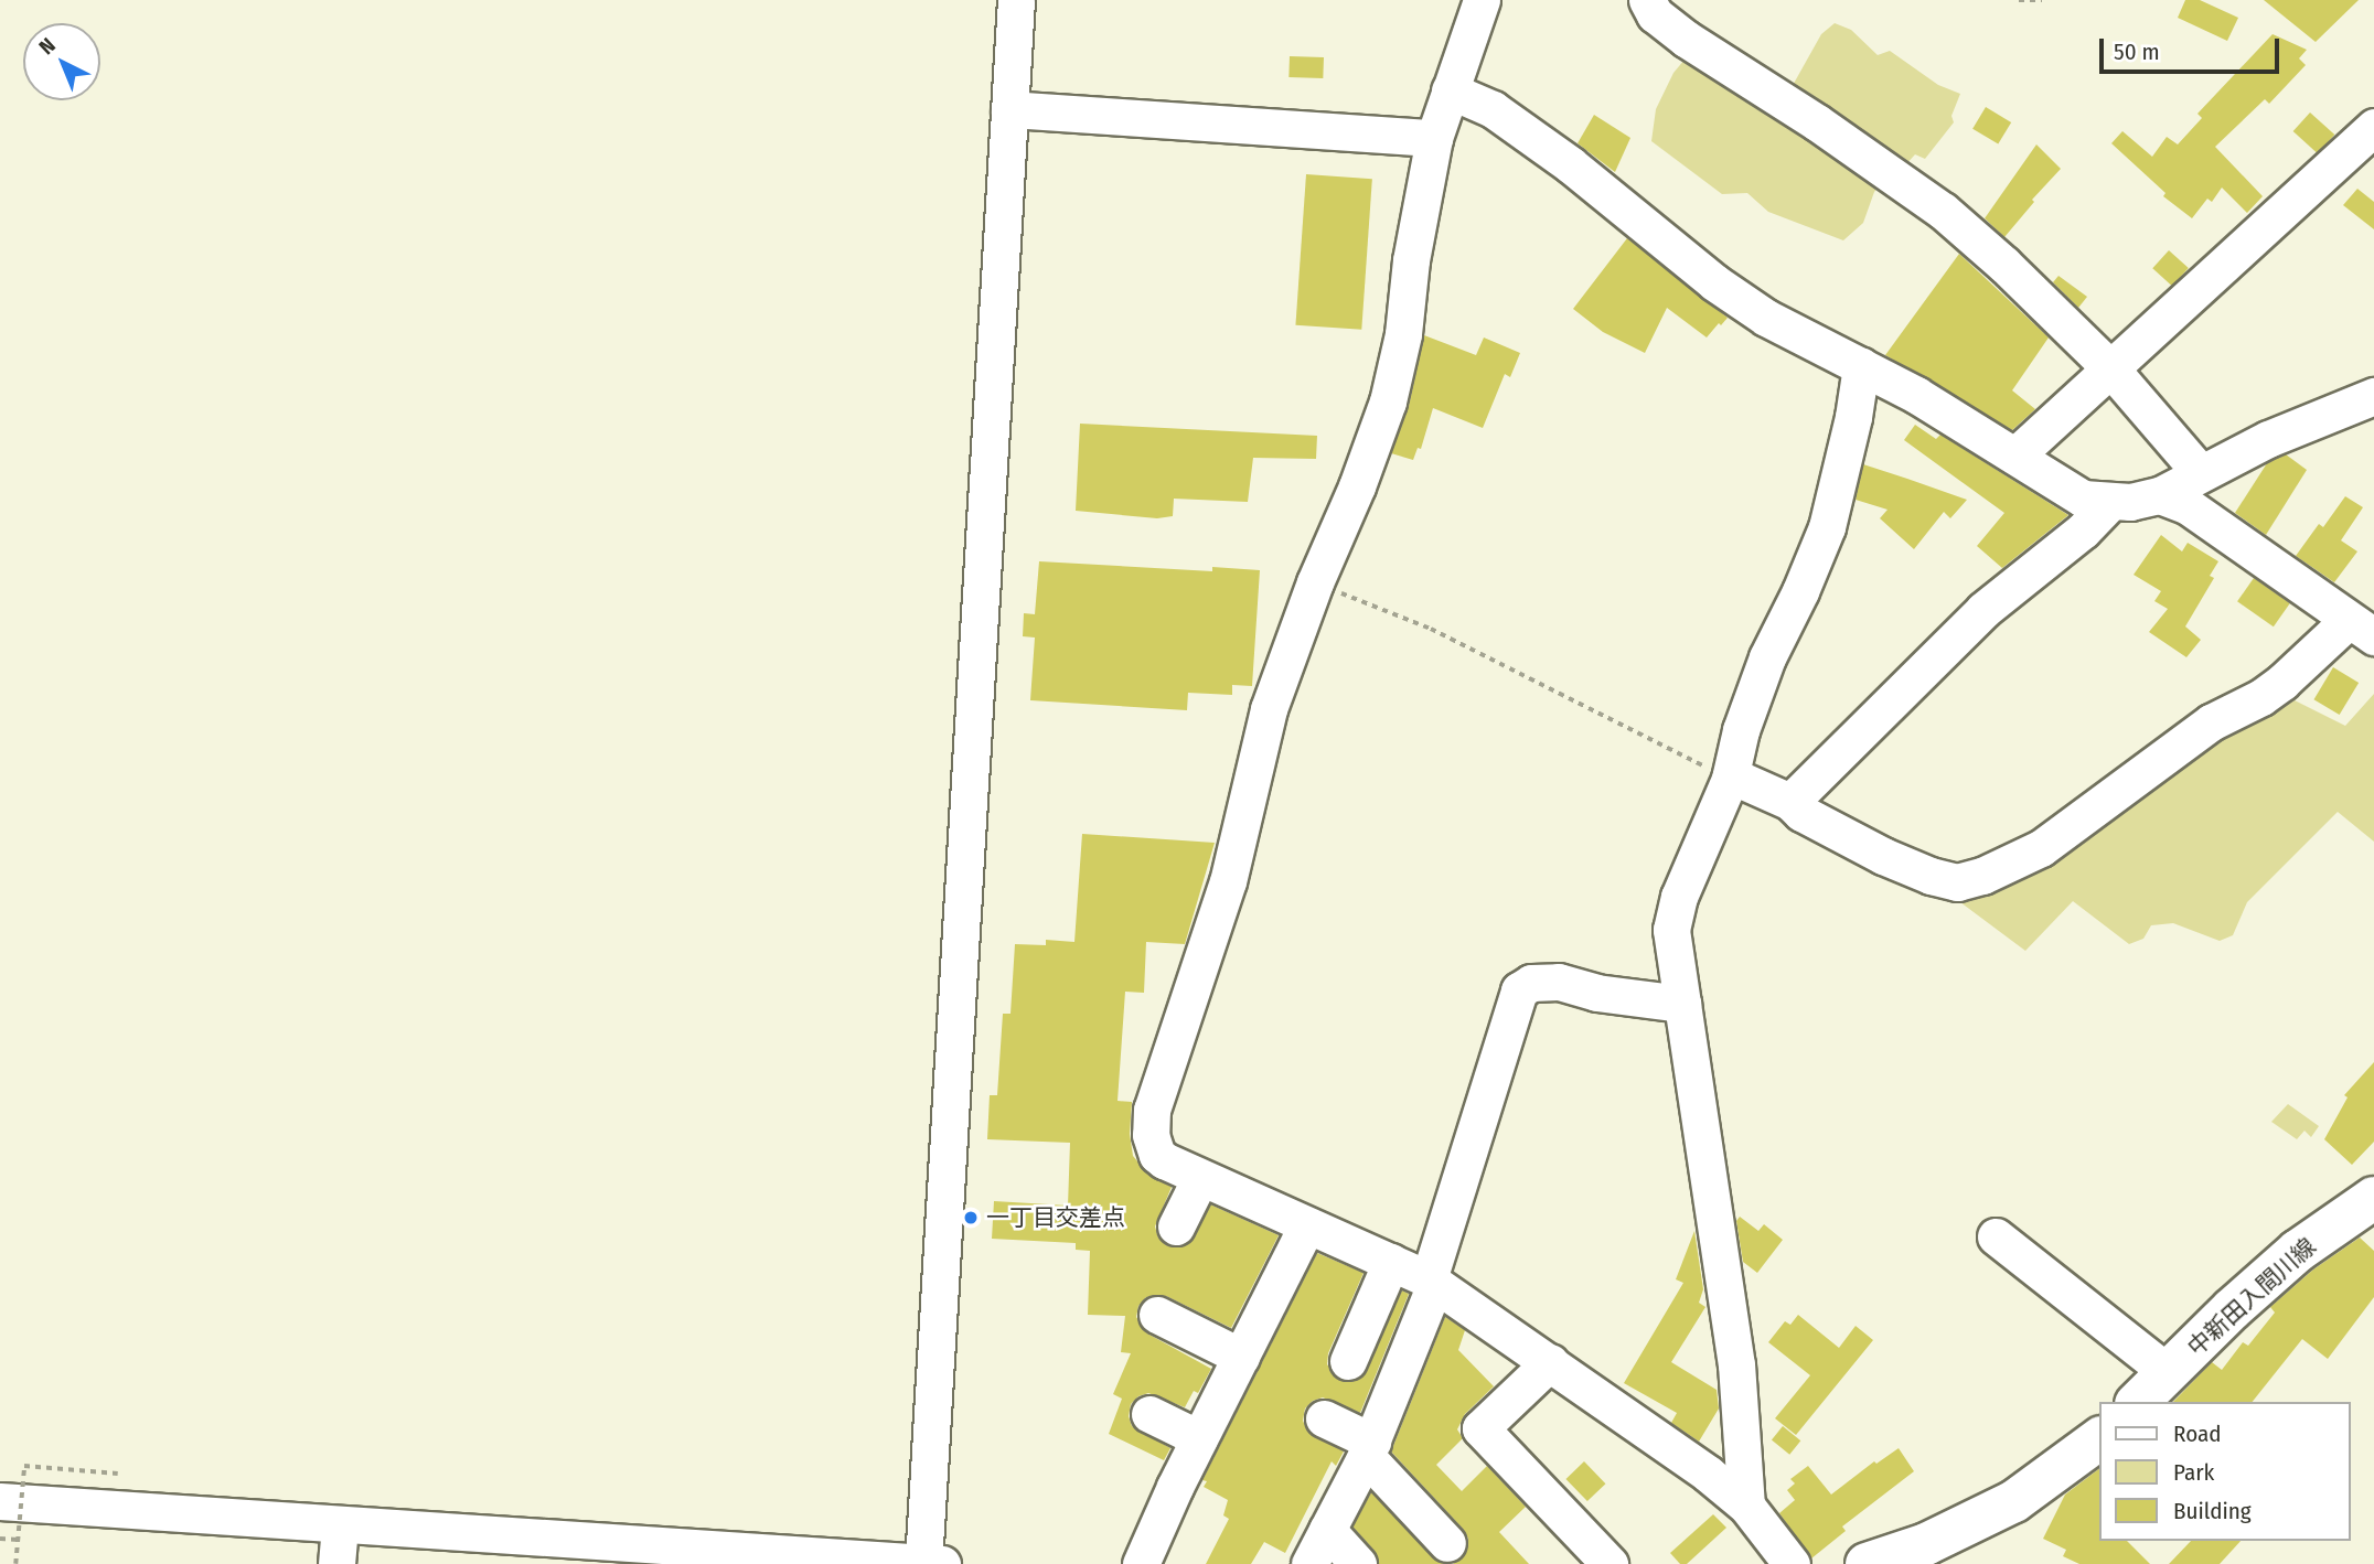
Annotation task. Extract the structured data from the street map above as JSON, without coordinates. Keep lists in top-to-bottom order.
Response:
{
  "streets": {
    "main road": ["中新田入間川線"]
  },
  "places": ["一丁目交差点"],
  "legend": ["Road", "Park", "Building"],
  "scale_bar": "50 m",
  "north": "top left"
}
